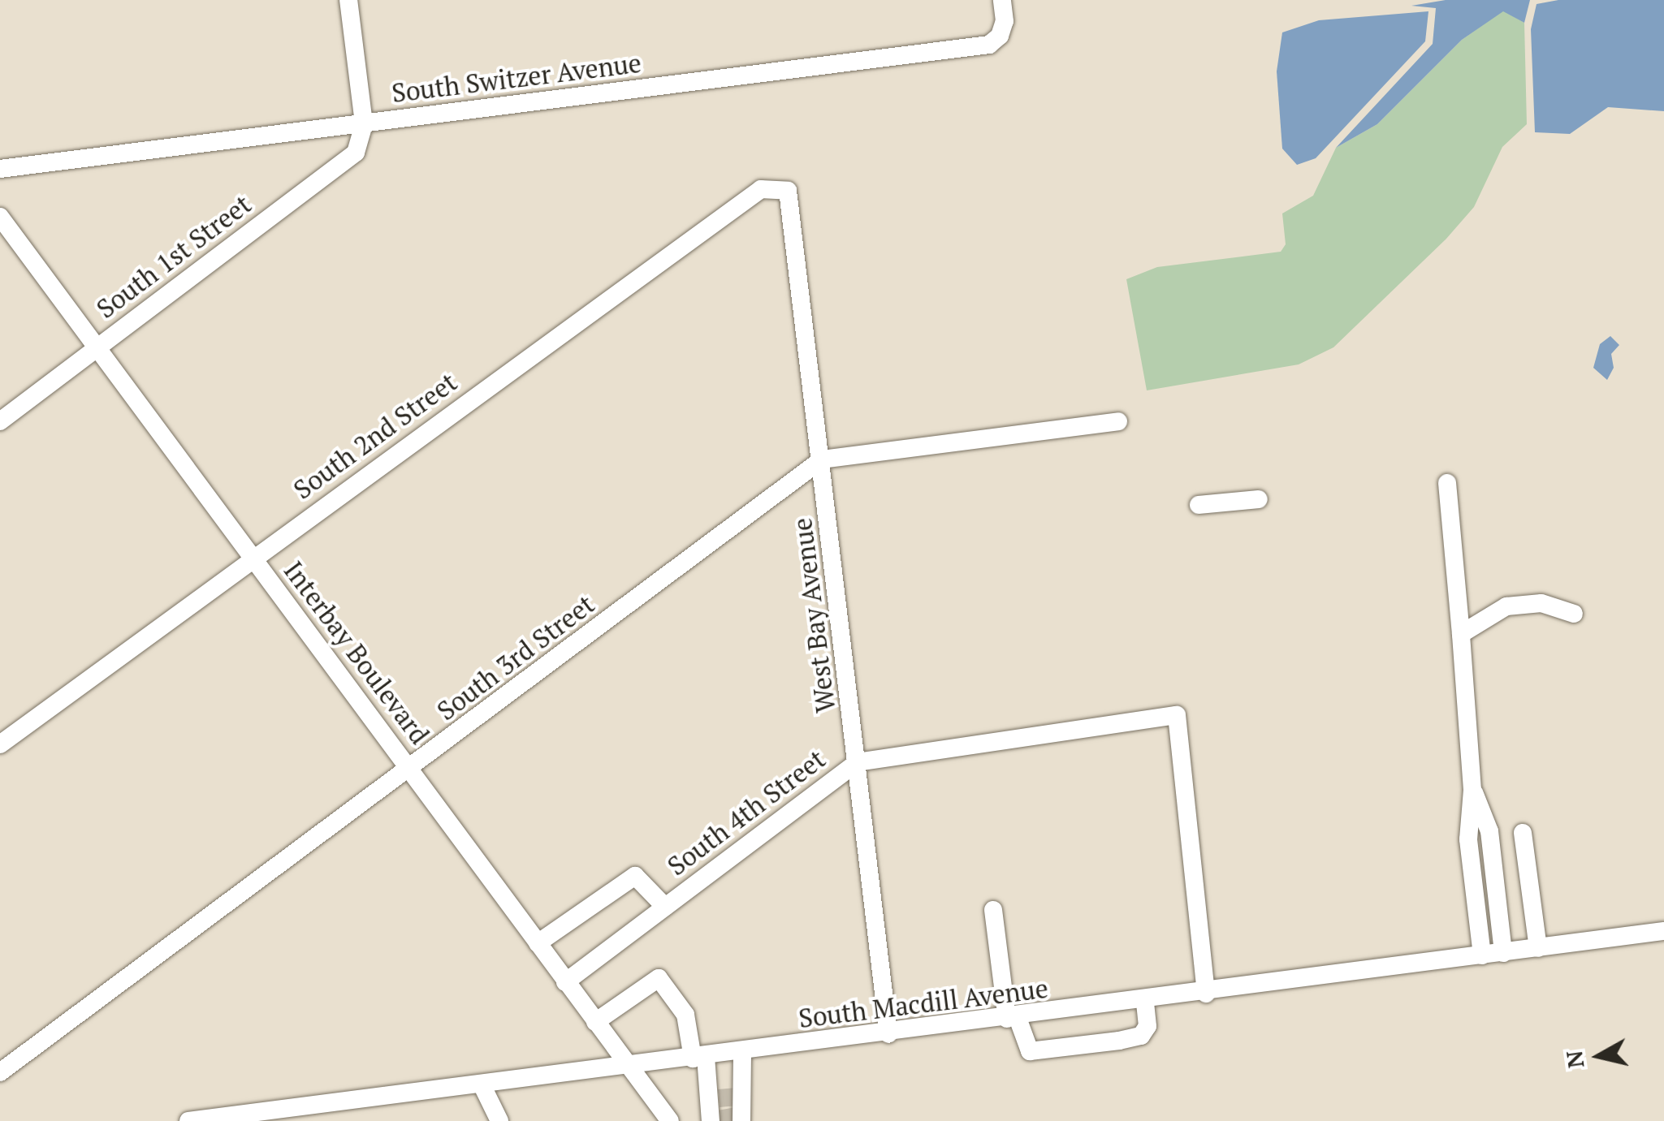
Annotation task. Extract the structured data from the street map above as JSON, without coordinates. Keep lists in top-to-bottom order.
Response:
{
  "streets": {
    "street": [
      "South Switzer Avenue",
      "South 1st Street",
      "South 2nd Street",
      "West Bay Avenue",
      "Interbay Boulevard",
      "South 3rd Street",
      "South 4th Street",
      "South Macdill Avenue"
    ]
  },
  "crossings": [
    ["South Switzer Avenue", "South 1st Street"],
    ["South 1st Street", "Interbay Boulevard"],
    ["South 2nd Street", "West Bay Avenue"],
    ["South 2nd Street", "Interbay Boulevard"],
    ["West Bay Avenue", "South 3rd Street"],
    ["West Bay Avenue", "South 4th Street"],
    ["West Bay Avenue", "South Macdill Avenue"],
    ["Interbay Boulevard", "South 3rd Street"],
    ["Interbay Boulevard", "South 4th Street"],
    ["Interbay Boulevard", "South Macdill Avenue"],
    ["South 4th Street", "South Macdill Avenue"]
  ],
  "north": "left"
}
